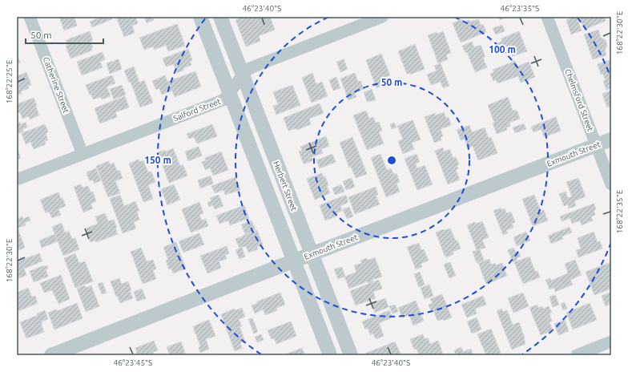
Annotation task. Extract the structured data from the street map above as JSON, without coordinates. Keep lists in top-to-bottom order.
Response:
{
  "streets": {
    "street": [
      "Catherine Street",
      "Chelmsford Street",
      "Salford Street",
      "Exmouth Street",
      "Herbert Street"
    ]
  },
  "crossings": [
    ["Catherine Street", "Salford Street"],
    ["Chelmsford Street", "Exmouth Street"],
    ["Salford Street", "Herbert Street"],
    ["Exmouth Street", "Herbert Street"]
  ],
  "scale_bar": "50 m",
  "coordinates": [
    "46°23'40\"S",
    "46°23'35\"S",
    "168°22'30\"E",
    "168°22'25\"E",
    "168°22'35\"E",
    "46°23'45\"S"
  ],
  "rings": ["100 m", "50 m", "150 m"]
}
